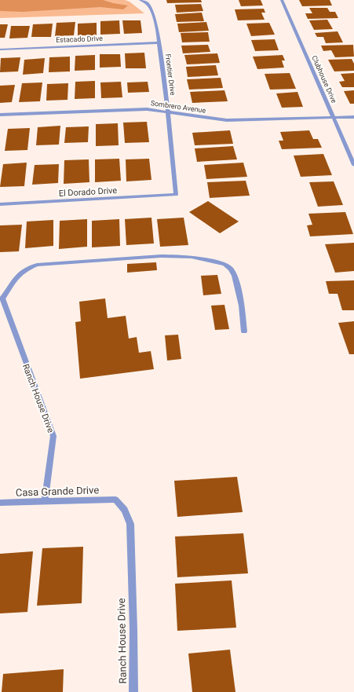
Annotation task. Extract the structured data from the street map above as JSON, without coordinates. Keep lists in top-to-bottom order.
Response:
{
  "streets": {
    "street": [
      "Estacado Drive",
      "Frontier Drive",
      "Clubhouse Drive",
      "Sombrero Avenue",
      "El Dorado Drive",
      "Ranch House Drive",
      "Casa Grande Drive"
    ]
  },
  "crossings": [
    ["Estacado Drive", "Frontier Drive"],
    ["Frontier Drive", "Sombrero Avenue"],
    ["Frontier Drive", "El Dorado Drive"],
    ["Clubhouse Drive", "Sombrero Avenue"],
    ["Ranch House Drive", "Casa Grande Drive"]
  ]
}
